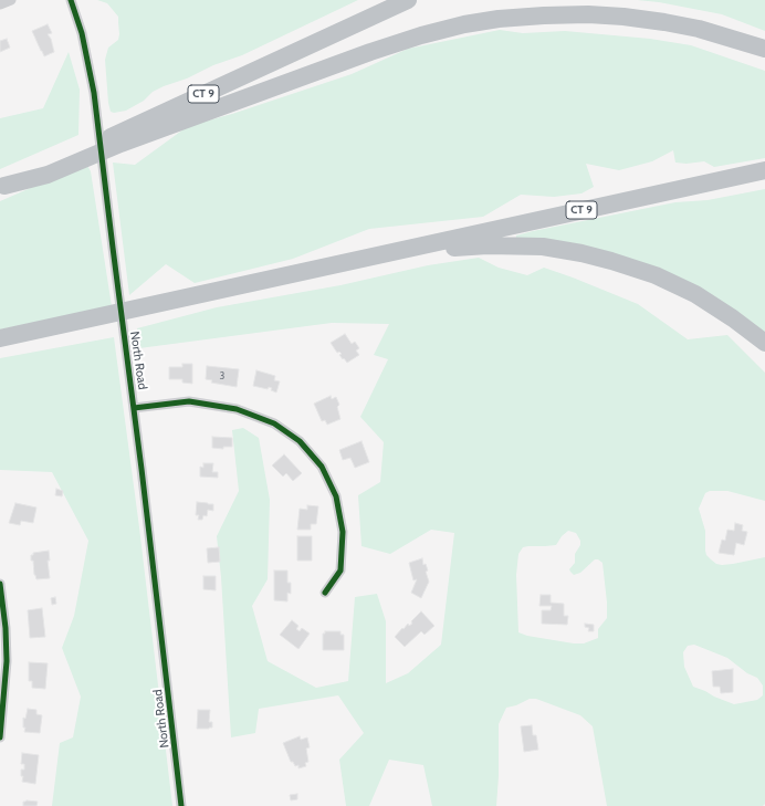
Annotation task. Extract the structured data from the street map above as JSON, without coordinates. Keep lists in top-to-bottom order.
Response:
{
  "streets": {
    "highway": ["CT 9"],
    "street": ["North Road"]
  },
  "house_numbers": ["3"]
}
